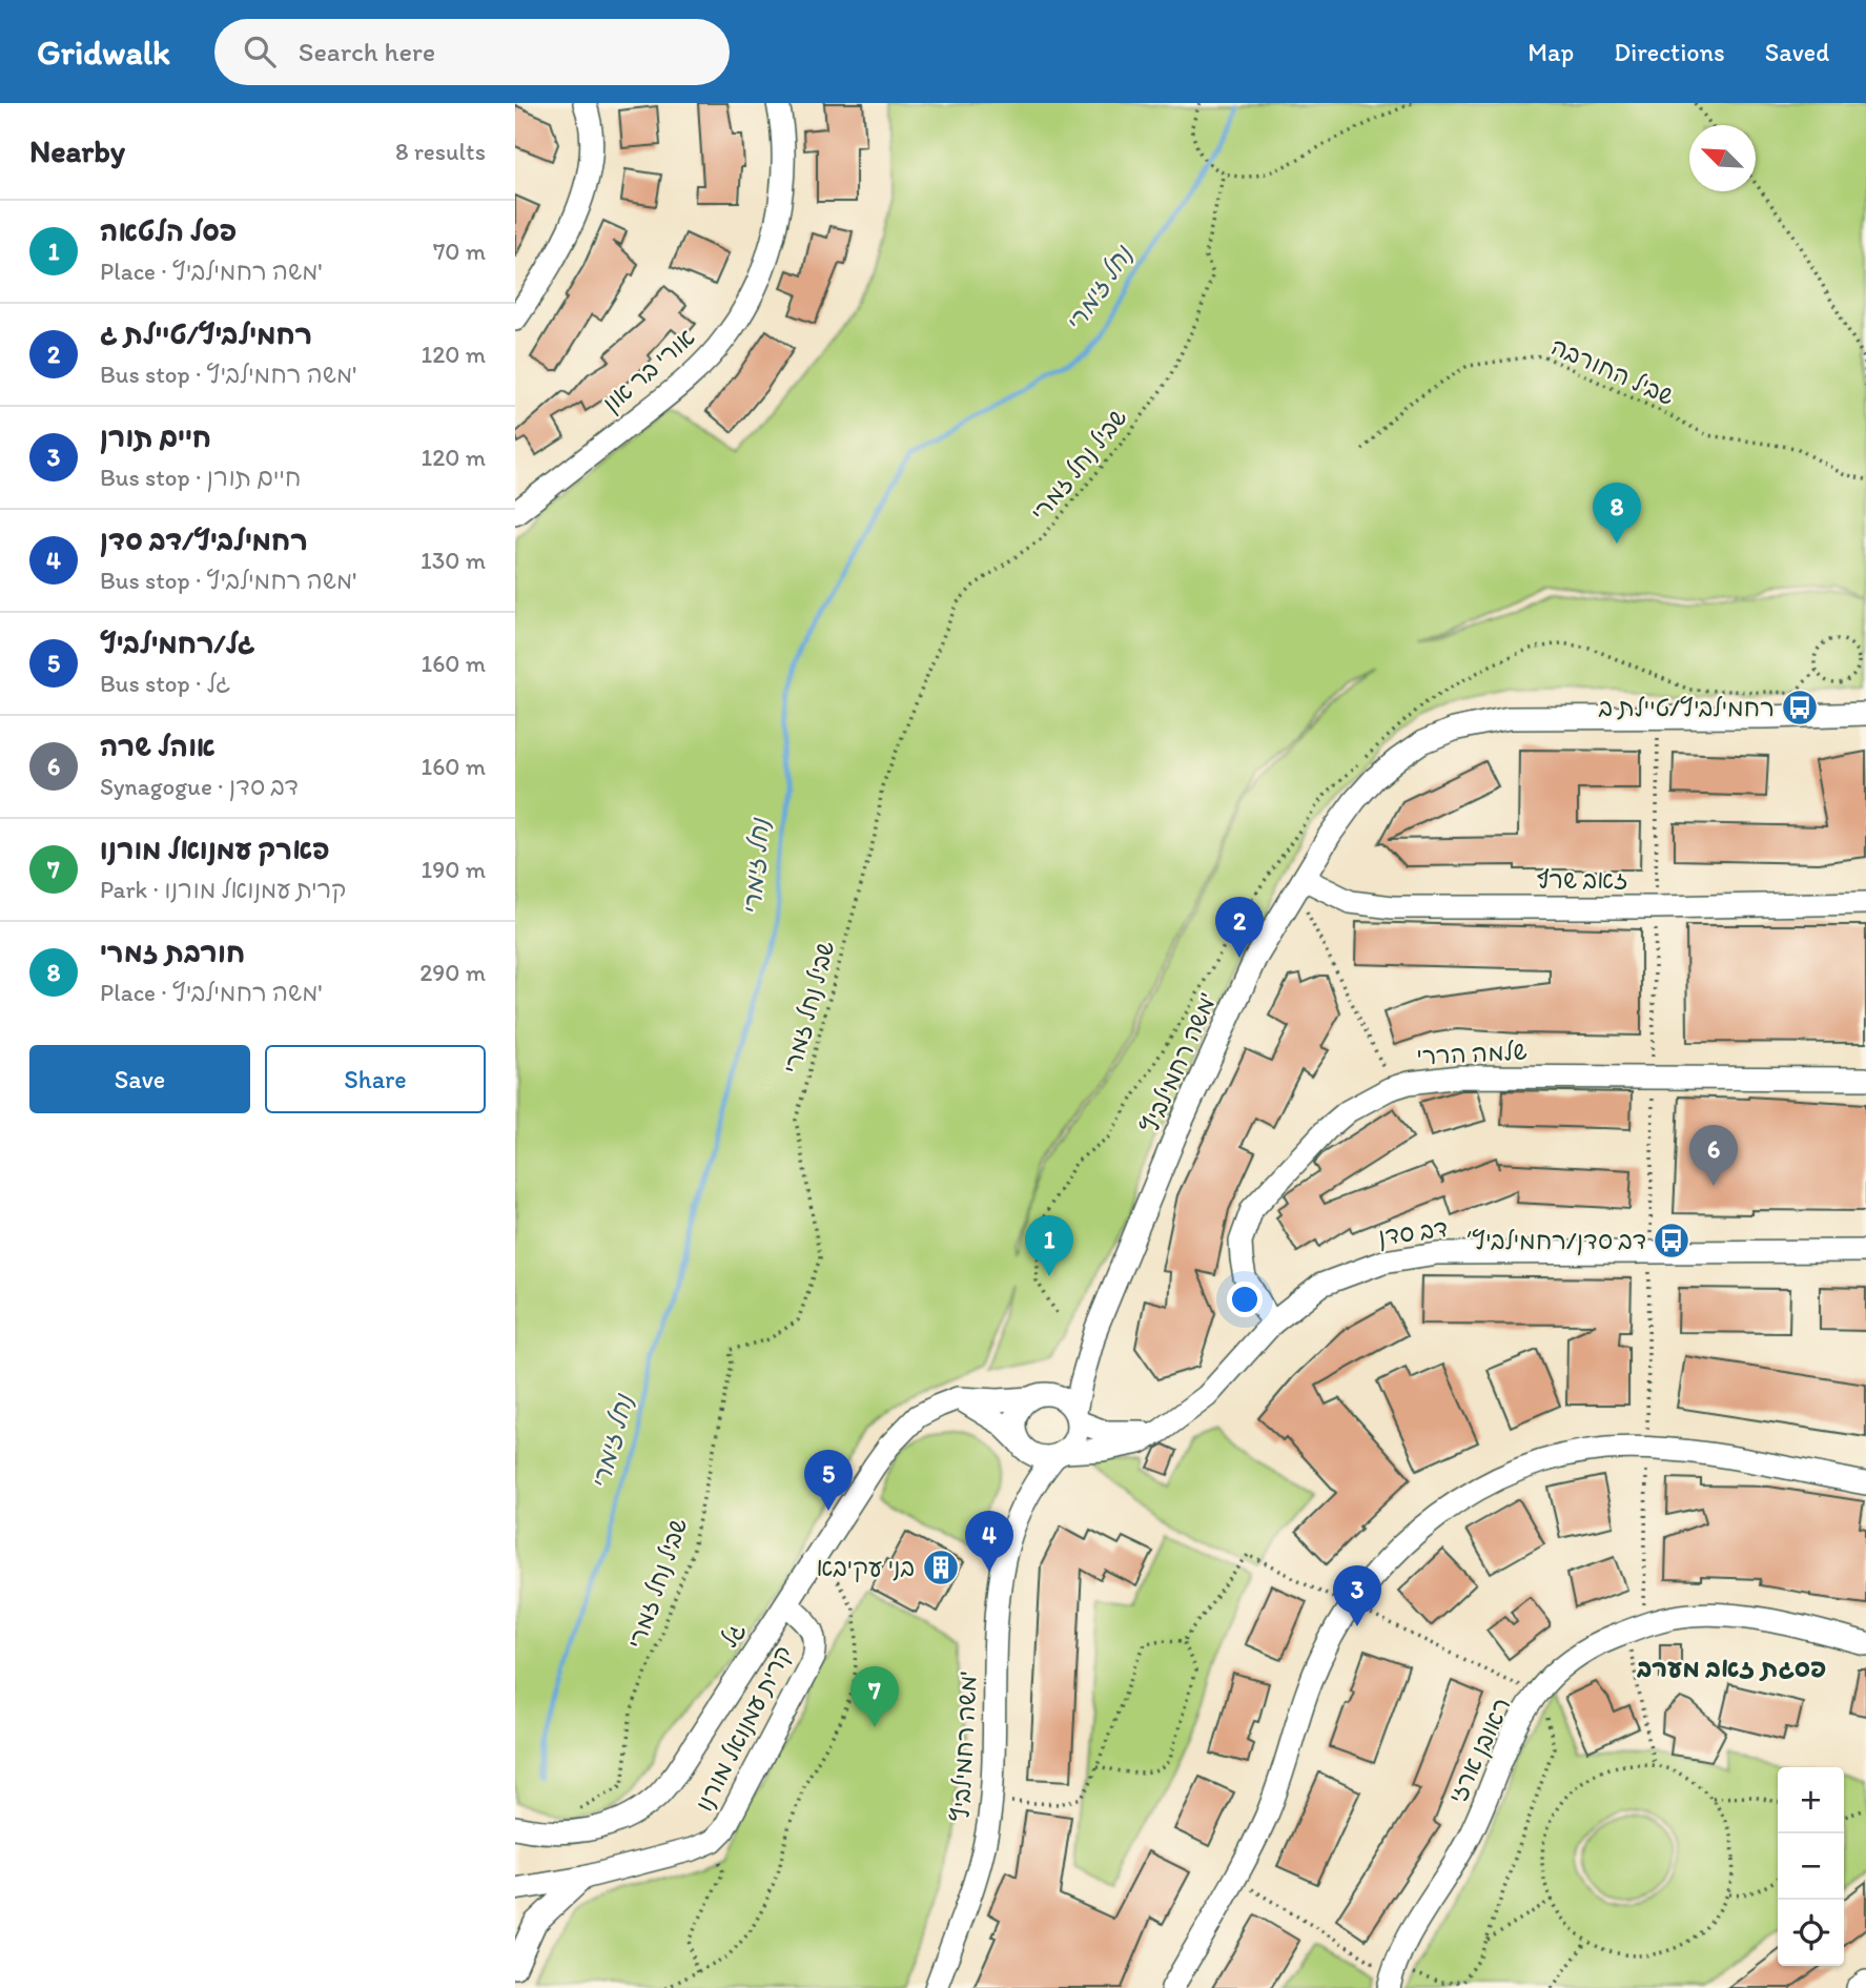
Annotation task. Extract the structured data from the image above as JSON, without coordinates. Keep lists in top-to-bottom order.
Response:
{
  "streets": {
    "street": [
      "אורי בר און",
      "זאב שרף",
      "שלמה הררי",
      "משה רחמילביץ'",
      "דב סדן",
      "גל",
      "קרית עמנואל מורנו",
      "ראובן ארזי"
    ],
    "path": ["שביל החורבה", "שביל נחל זמרי"]
  },
  "crossings": [
    ["זאב שרף", "משה רחמילביץ'"],
    ["שלמה הררי", "דב סדן"],
    ["משה רחמילביץ'", "דב סדן"],
    ["משה רחמילביץ'", "גל"],
    ["דב סדן", "גל"],
    ["גל", "קרית עמנואל מורנו"]
  ],
  "districts": ["פסגת זאב מערב"],
  "water": ["נחל זימרי"],
  "places": {
    "bus stop": ["רחמילביץ/טיילת ב", "דב סדן/רחמילביץ׳"],
    "building": ["בני עקיבא"]
  },
  "north": "top left",
  "page": {
    "header": "Gridwalk",
    "search": "Search here",
    "nav": ["Map", "Directions", "Saved"],
    "heading": ["Nearby", "8 results"],
    "list": [
      {
        "mark": "1",
        "name": "פסל הלטאה",
        "note": "Place · משה רחמילביץ'",
        "value": "70 m"
      },
      {
        "mark": "2",
        "name": "רחמילביץ/טיילת ג",
        "note": "Bus stop · משה רחמילביץ'",
        "value": "120 m"
      },
      {
        "mark": "3",
        "name": "חיים תורן",
        "note": "Bus stop · חיים תורן",
        "value": "120 m"
      },
      {
        "mark": "4",
        "name": "רחמילביץ/דב סדן",
        "note": "Bus stop · משה רחמילביץ'",
        "value": "130 m"
      },
      {
        "mark": "5",
        "name": "גל/רחמילביץ",
        "note": "Bus stop · גל",
        "value": "160 m"
      },
      {
        "mark": "6",
        "name": "אוהל שרה",
        "note": "Synagogue · דב סדן",
        "value": "160 m"
      },
      {
        "mark": "7",
        "name": "פארק עמנואל מורנו",
        "note": "Park · קרית עמנואל מורנו",
        "value": "190 m"
      },
      {
        "mark": "8",
        "name": "חורבת זמרי",
        "note": "Place · משה רחמילביץ'",
        "value": "290 m"
      }
    ],
    "pins": [
      "8",
      "2",
      "6",
      "1",
      "5",
      "4",
      "3",
      "7"
    ],
    "buttons": ["Save", "Share"],
    "map_buttons": ["+", "−"]
  }
}
